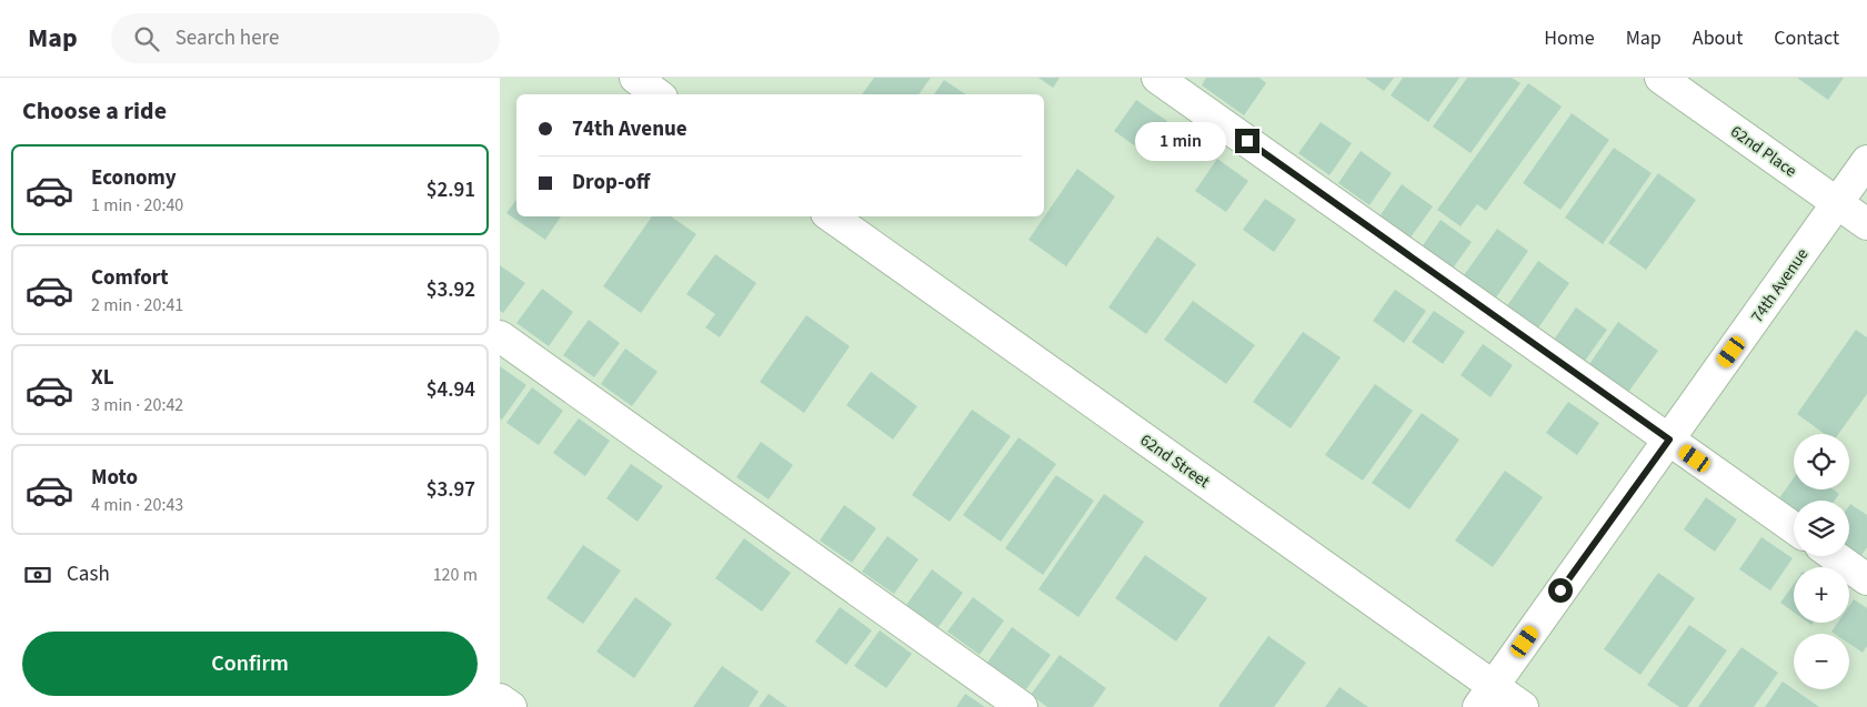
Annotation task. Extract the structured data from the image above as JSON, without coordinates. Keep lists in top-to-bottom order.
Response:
{
  "streets": {
    "street": ["62nd Place", "74th Avenue", "62nd Street"]
  },
  "crossings": [
    ["62nd Place", "74th Avenue"],
    ["74th Avenue", "62nd Street"]
  ],
  "page": {
    "header": "Map",
    "search": "Search here",
    "nav": [
      "Home",
      "Map",
      "About",
      "Contact"
    ],
    "heading": "Choose a ride",
    "banner": ["74th Avenue", "Drop-off"],
    "bubble": "1 min",
    "list": [
      {
        "name": "Economy",
        "note": "1 min · 20:40",
        "value": "$2.91"
      },
      {
        "name": "Comfort",
        "note": "2 min · 20:41",
        "value": "$3.92"
      },
      {
        "name": "XL",
        "note": "3 min · 20:42",
        "value": "$4.94"
      },
      {
        "name": "Moto",
        "note": "4 min · 20:43",
        "value": "$3.97"
      }
    ],
    "map_buttons": ["+", "−"],
    "pay": ["Cash", "120 m"],
    "buttons": "Confirm"
  }
}
